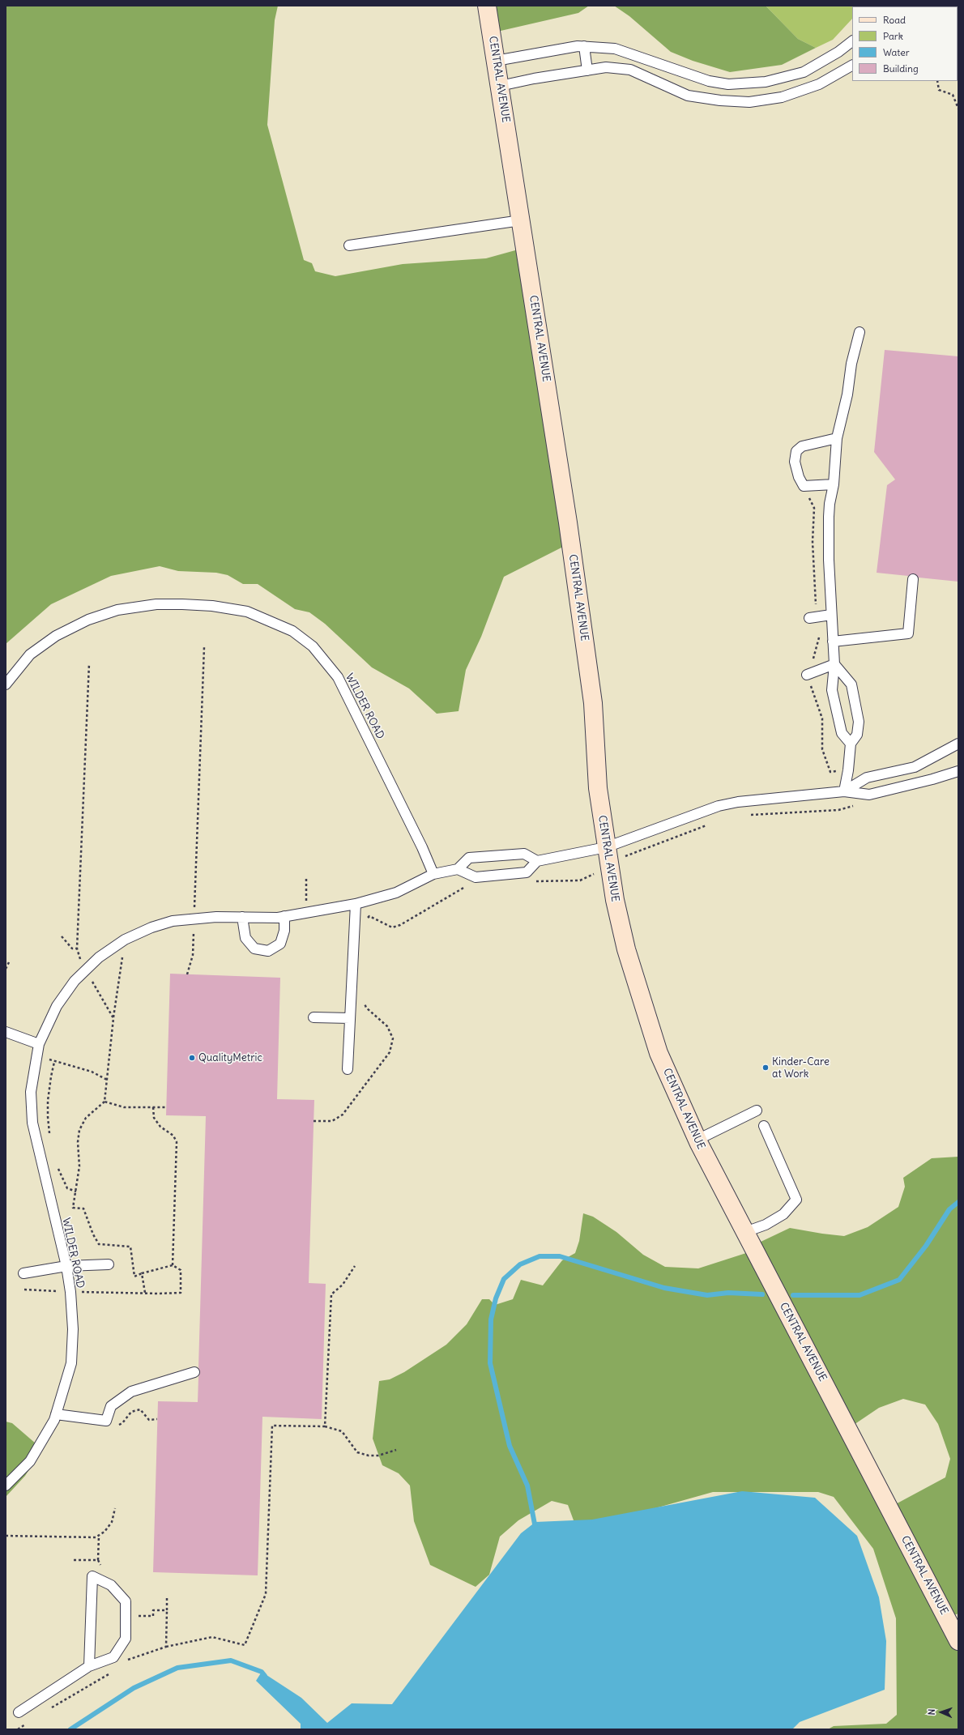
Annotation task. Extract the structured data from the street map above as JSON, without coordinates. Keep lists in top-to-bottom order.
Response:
{
  "streets": {
    "main road": ["CENTRAL AVENUE"],
    "lane": ["WILDER ROAD"]
  },
  "places": ["QualityMetric", "Kinder-Care at Work"],
  "legend": [
    "Road",
    "Park",
    "Water",
    "Building"
  ],
  "north": "left"
}
